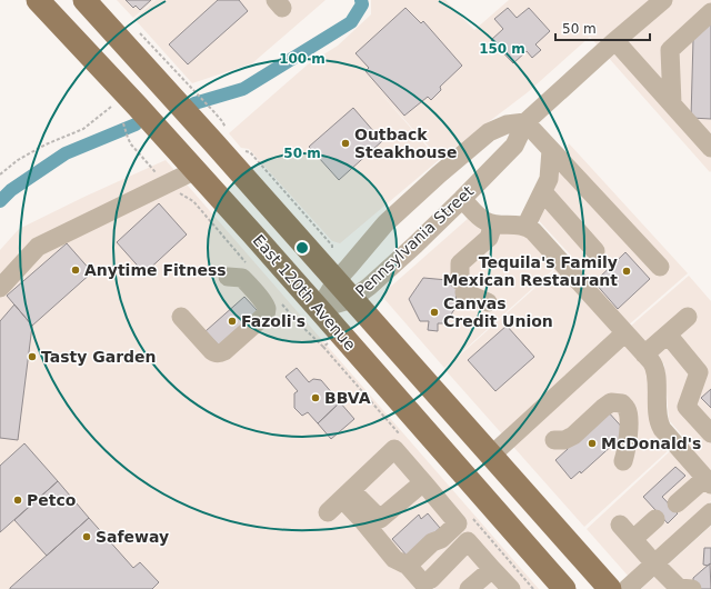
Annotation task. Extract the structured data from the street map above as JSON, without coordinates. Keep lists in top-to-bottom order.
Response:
{
  "streets": {
    "main road": ["East 120th Avenue"],
    "street": ["Pennsylvania Street"]
  },
  "crossings": [
    ["Pennsylvania Street", "East 120th Avenue"]
  ],
  "places": [
    "Outback Steakhouse",
    "Anytime Fitness",
    "Tequila's Family Mexican Restaurant",
    "Canvas Credit Union",
    "Fazoli's",
    "Tasty Garden",
    "BBVA",
    "McDonald's",
    "Petco",
    "Safeway"
  ],
  "scale_bar": "50 m",
  "rings": ["150 m", "100 m", "50 m"]
}
